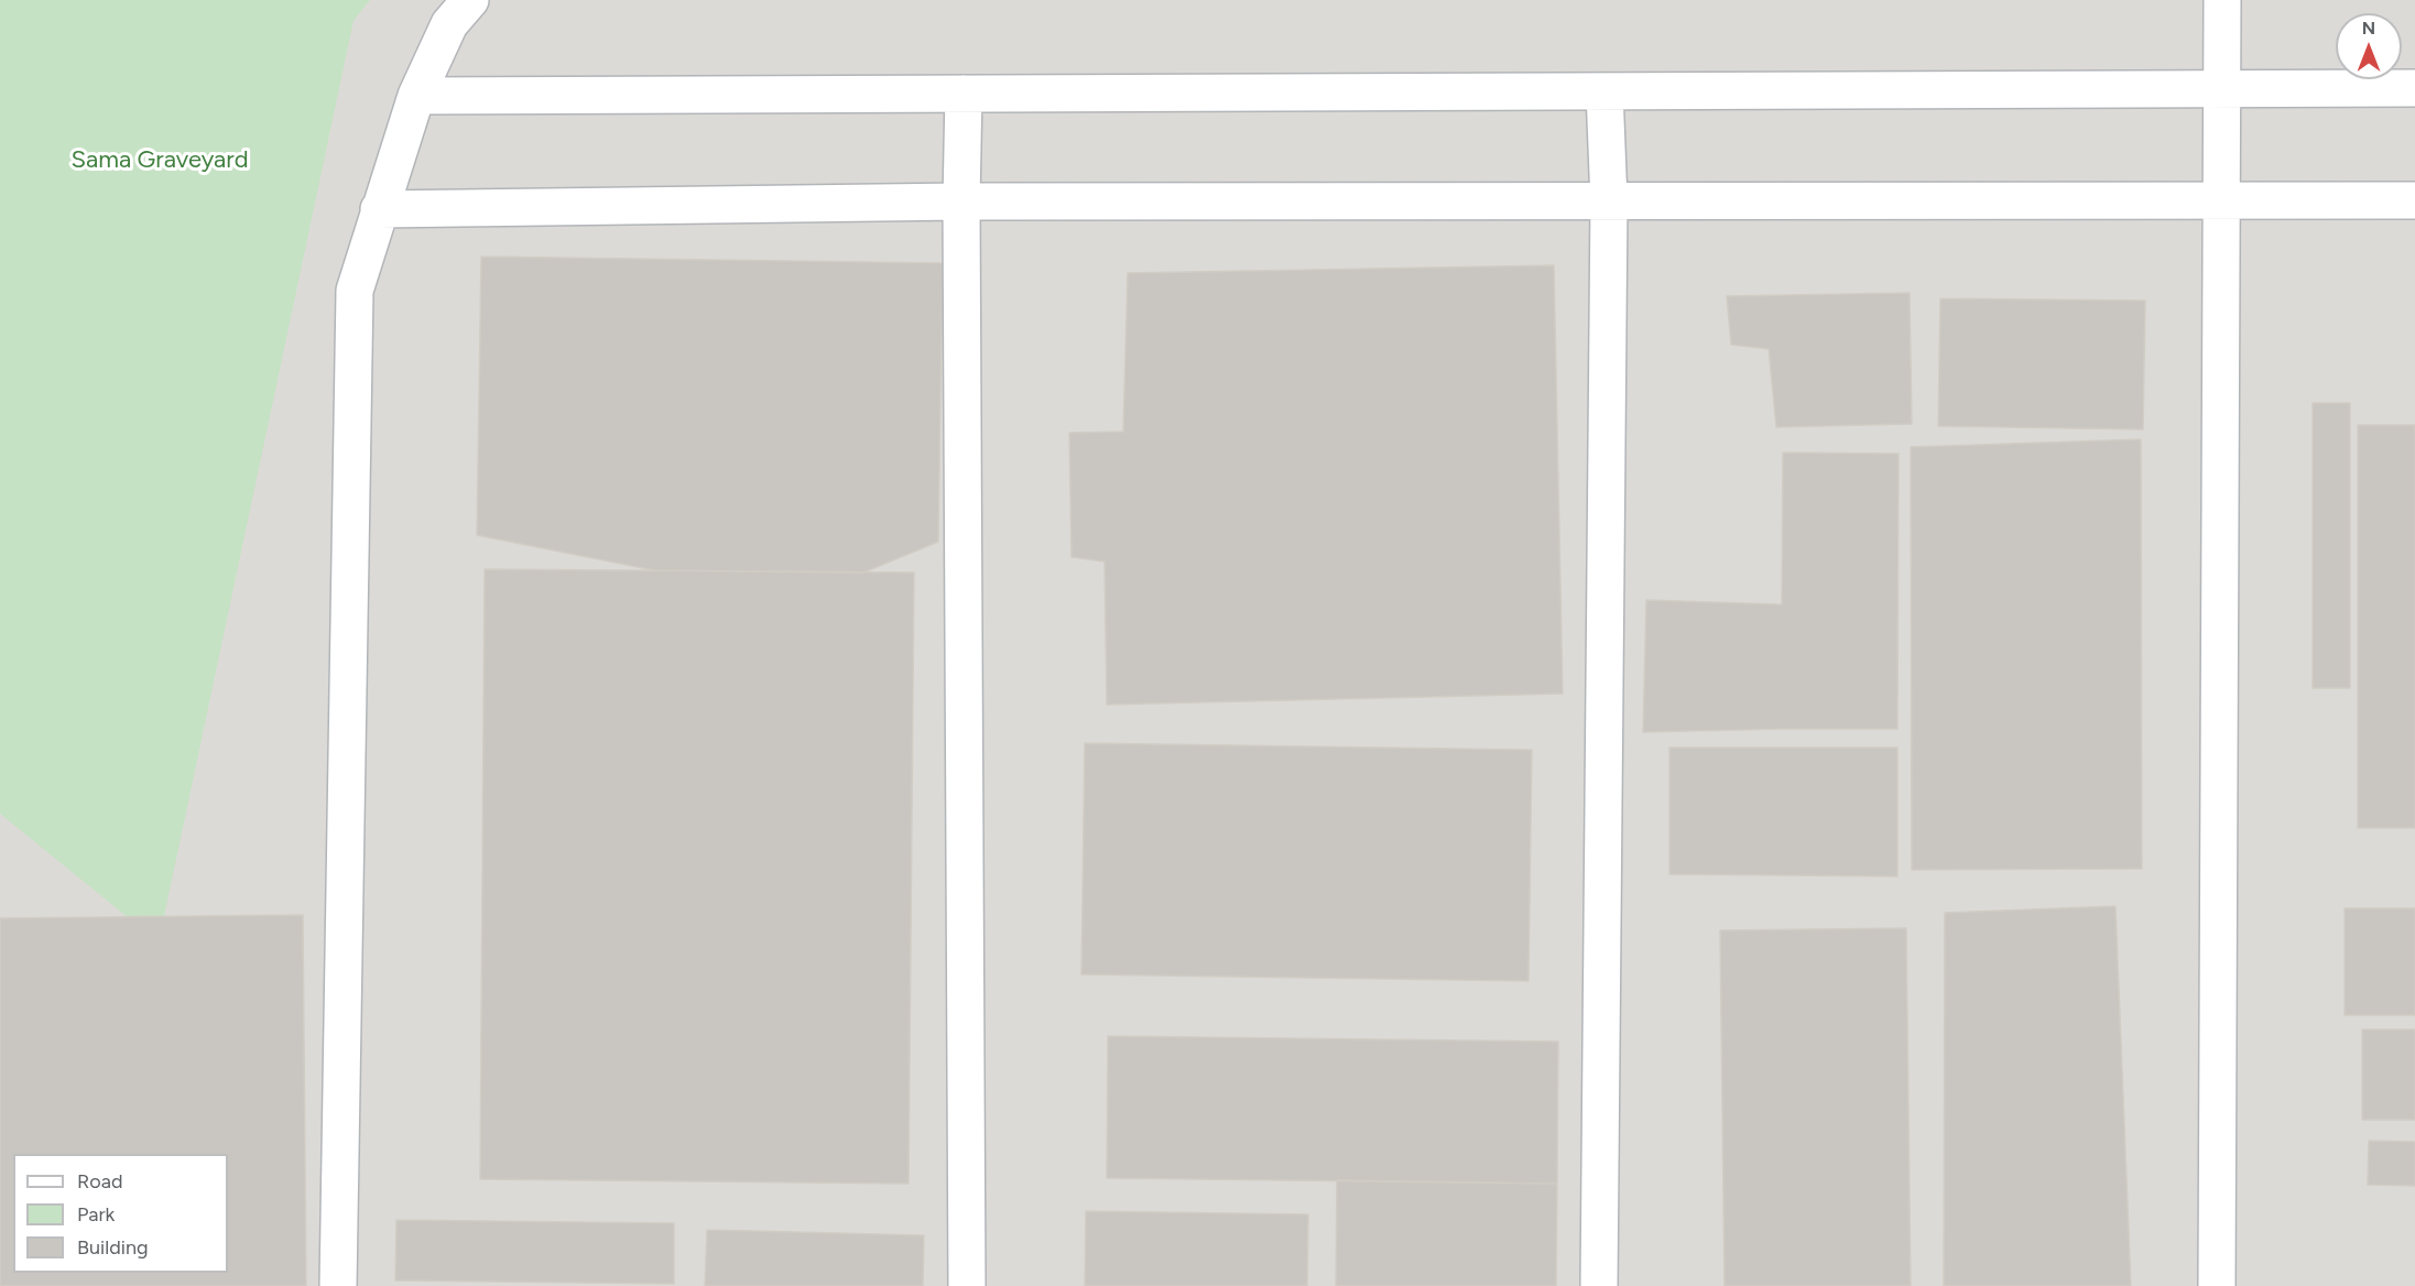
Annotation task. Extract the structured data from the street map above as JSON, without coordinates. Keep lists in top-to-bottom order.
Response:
{
  "parks": ["Sama Graveyard"],
  "legend": ["Road", "Park", "Building"],
  "north": "top"
}
